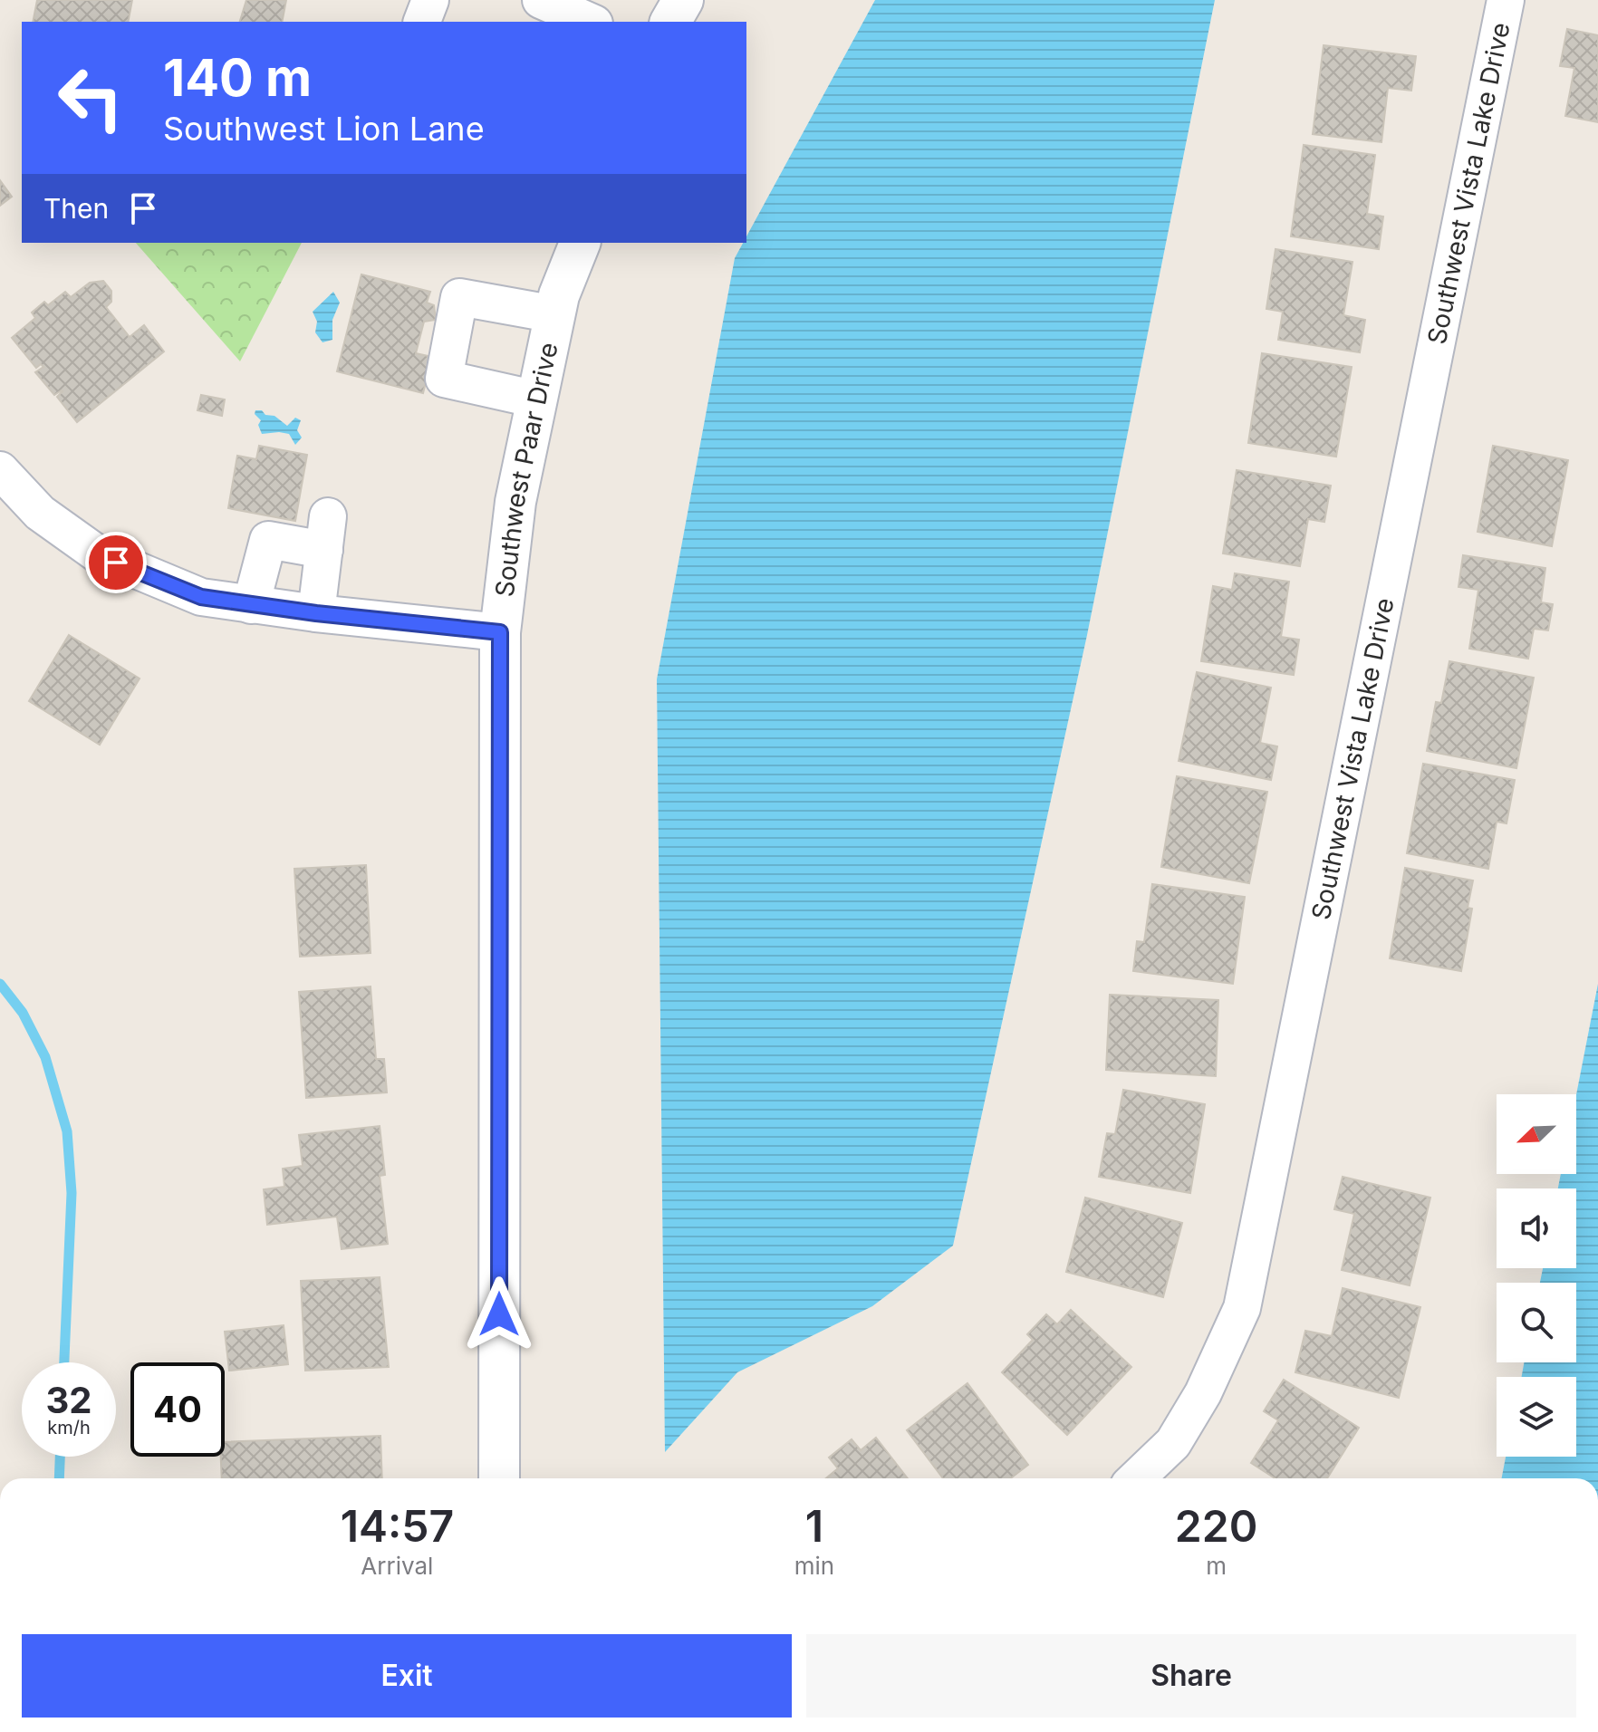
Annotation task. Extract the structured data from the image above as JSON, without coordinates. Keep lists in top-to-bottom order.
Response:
{
  "streets": {
    "street": ["Southwest Vista Lake Drive", "Southwest Paar Drive"]
  },
  "north": "bottom left",
  "page": {
    "turn": ["140 m", "Southwest Lion Lane"],
    "then": "Then",
    "speed": "32 km/h",
    "limit": "40",
    "eta": [
      "14:57",
      "Arrival",
      "1",
      "min",
      "220",
      "m"
    ],
    "buttons": ["Exit", "Share"]
  }
}
